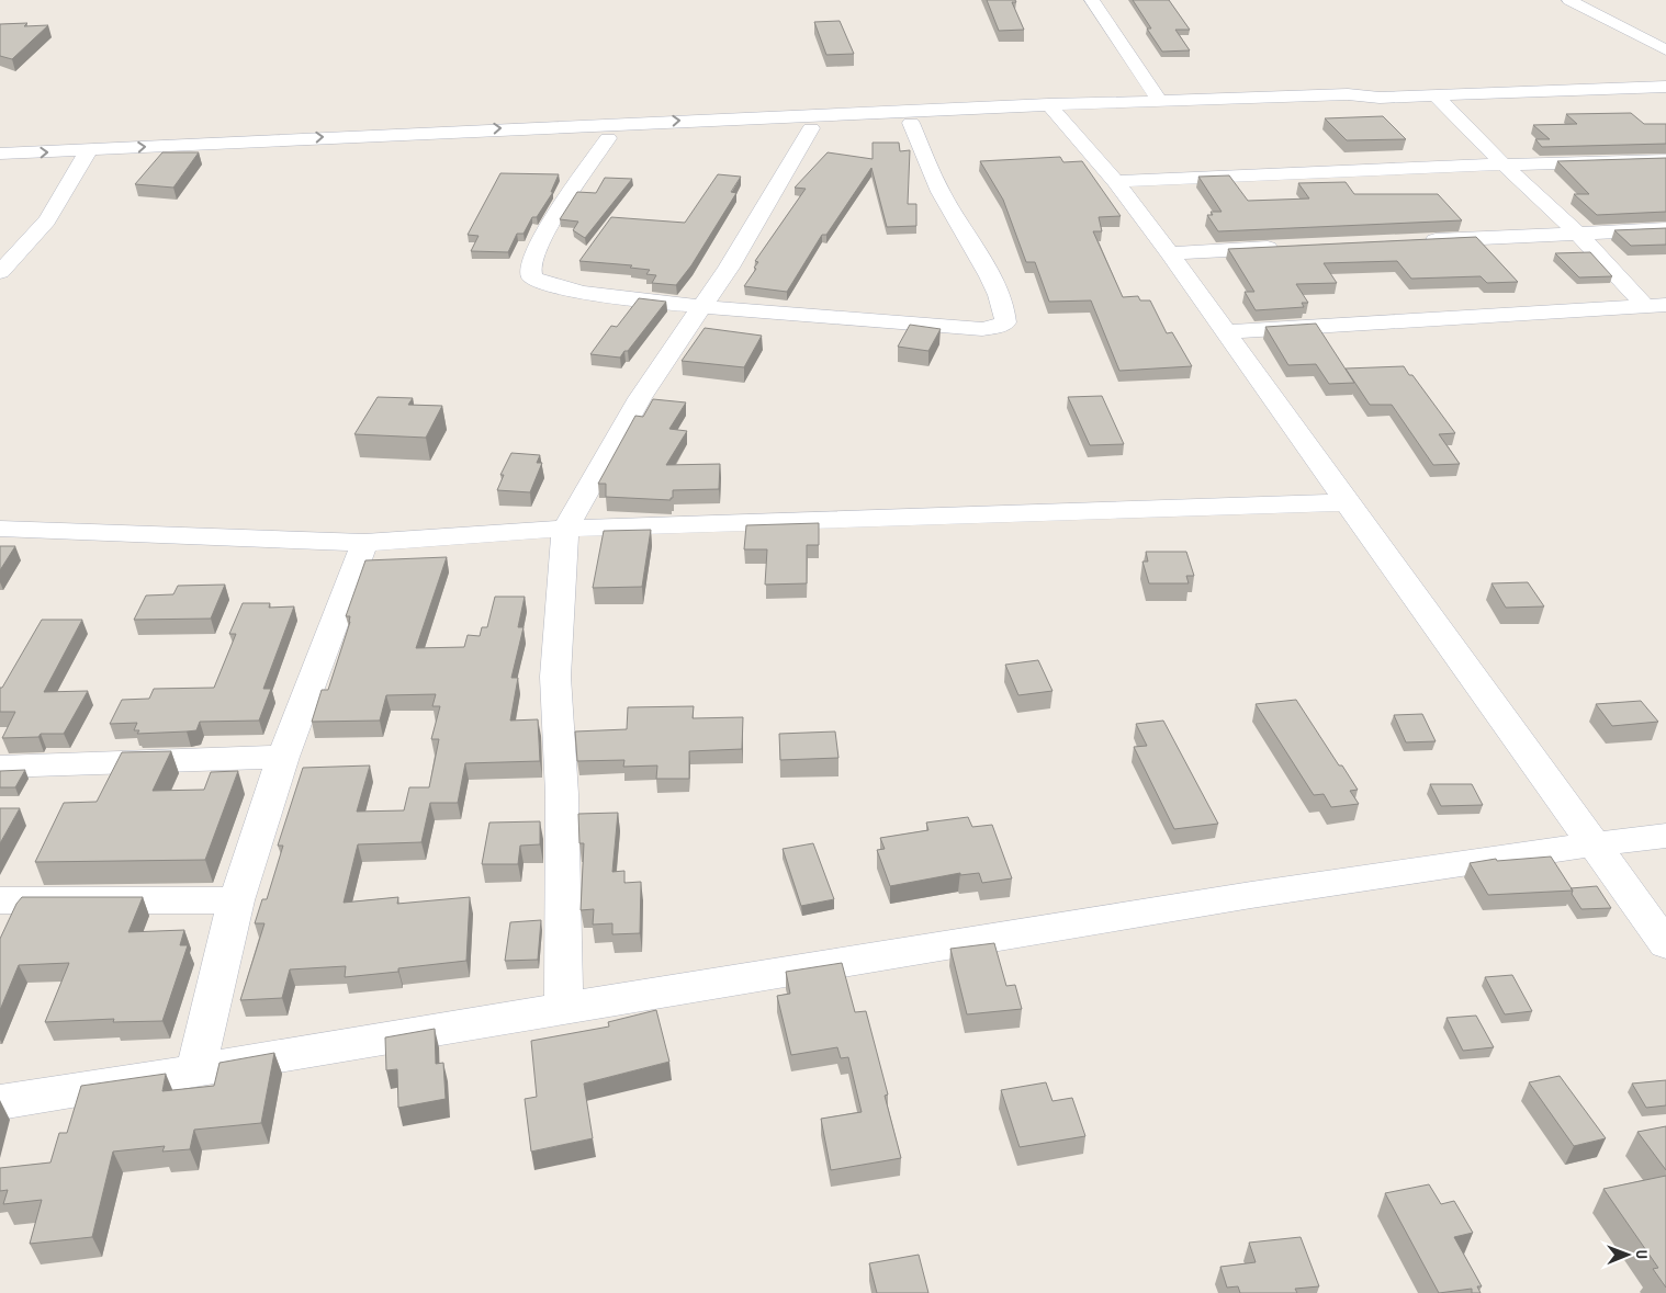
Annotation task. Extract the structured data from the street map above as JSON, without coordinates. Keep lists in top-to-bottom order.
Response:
{
  "north": "right"
}
